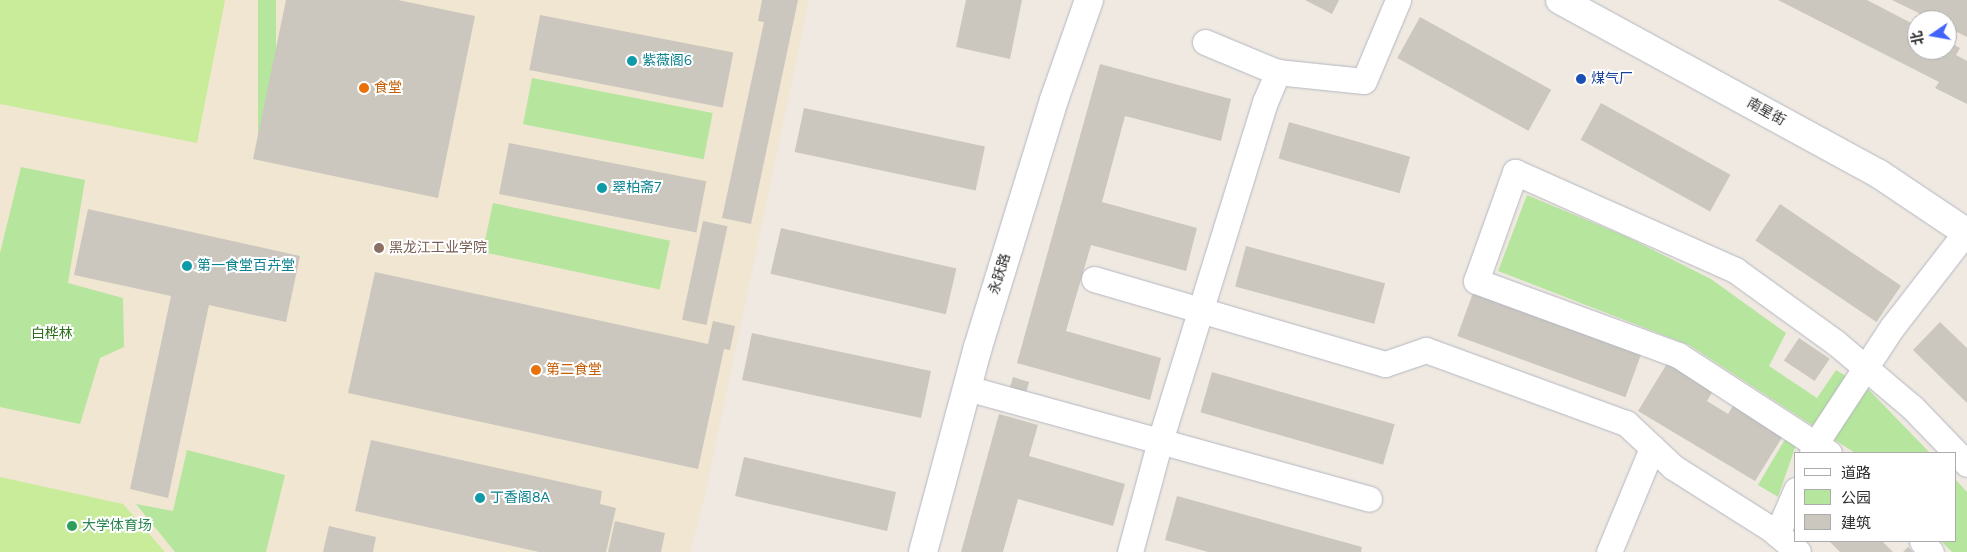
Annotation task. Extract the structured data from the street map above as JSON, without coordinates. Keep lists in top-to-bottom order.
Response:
{
  "streets": {
    "street": ["南星街", "永跃路"]
  },
  "parks": ["白桦林"],
  "places": [
    "紫薇阁6",
    "煤气厂",
    "食堂",
    "翠柏斋7",
    "黑龙江工业学院",
    "第一食堂百卉堂",
    "第二食堂",
    "丁香阁8A",
    "大学体育场"
  ],
  "legend": ["道路", "公园", "建筑"],
  "north": "left"
}
